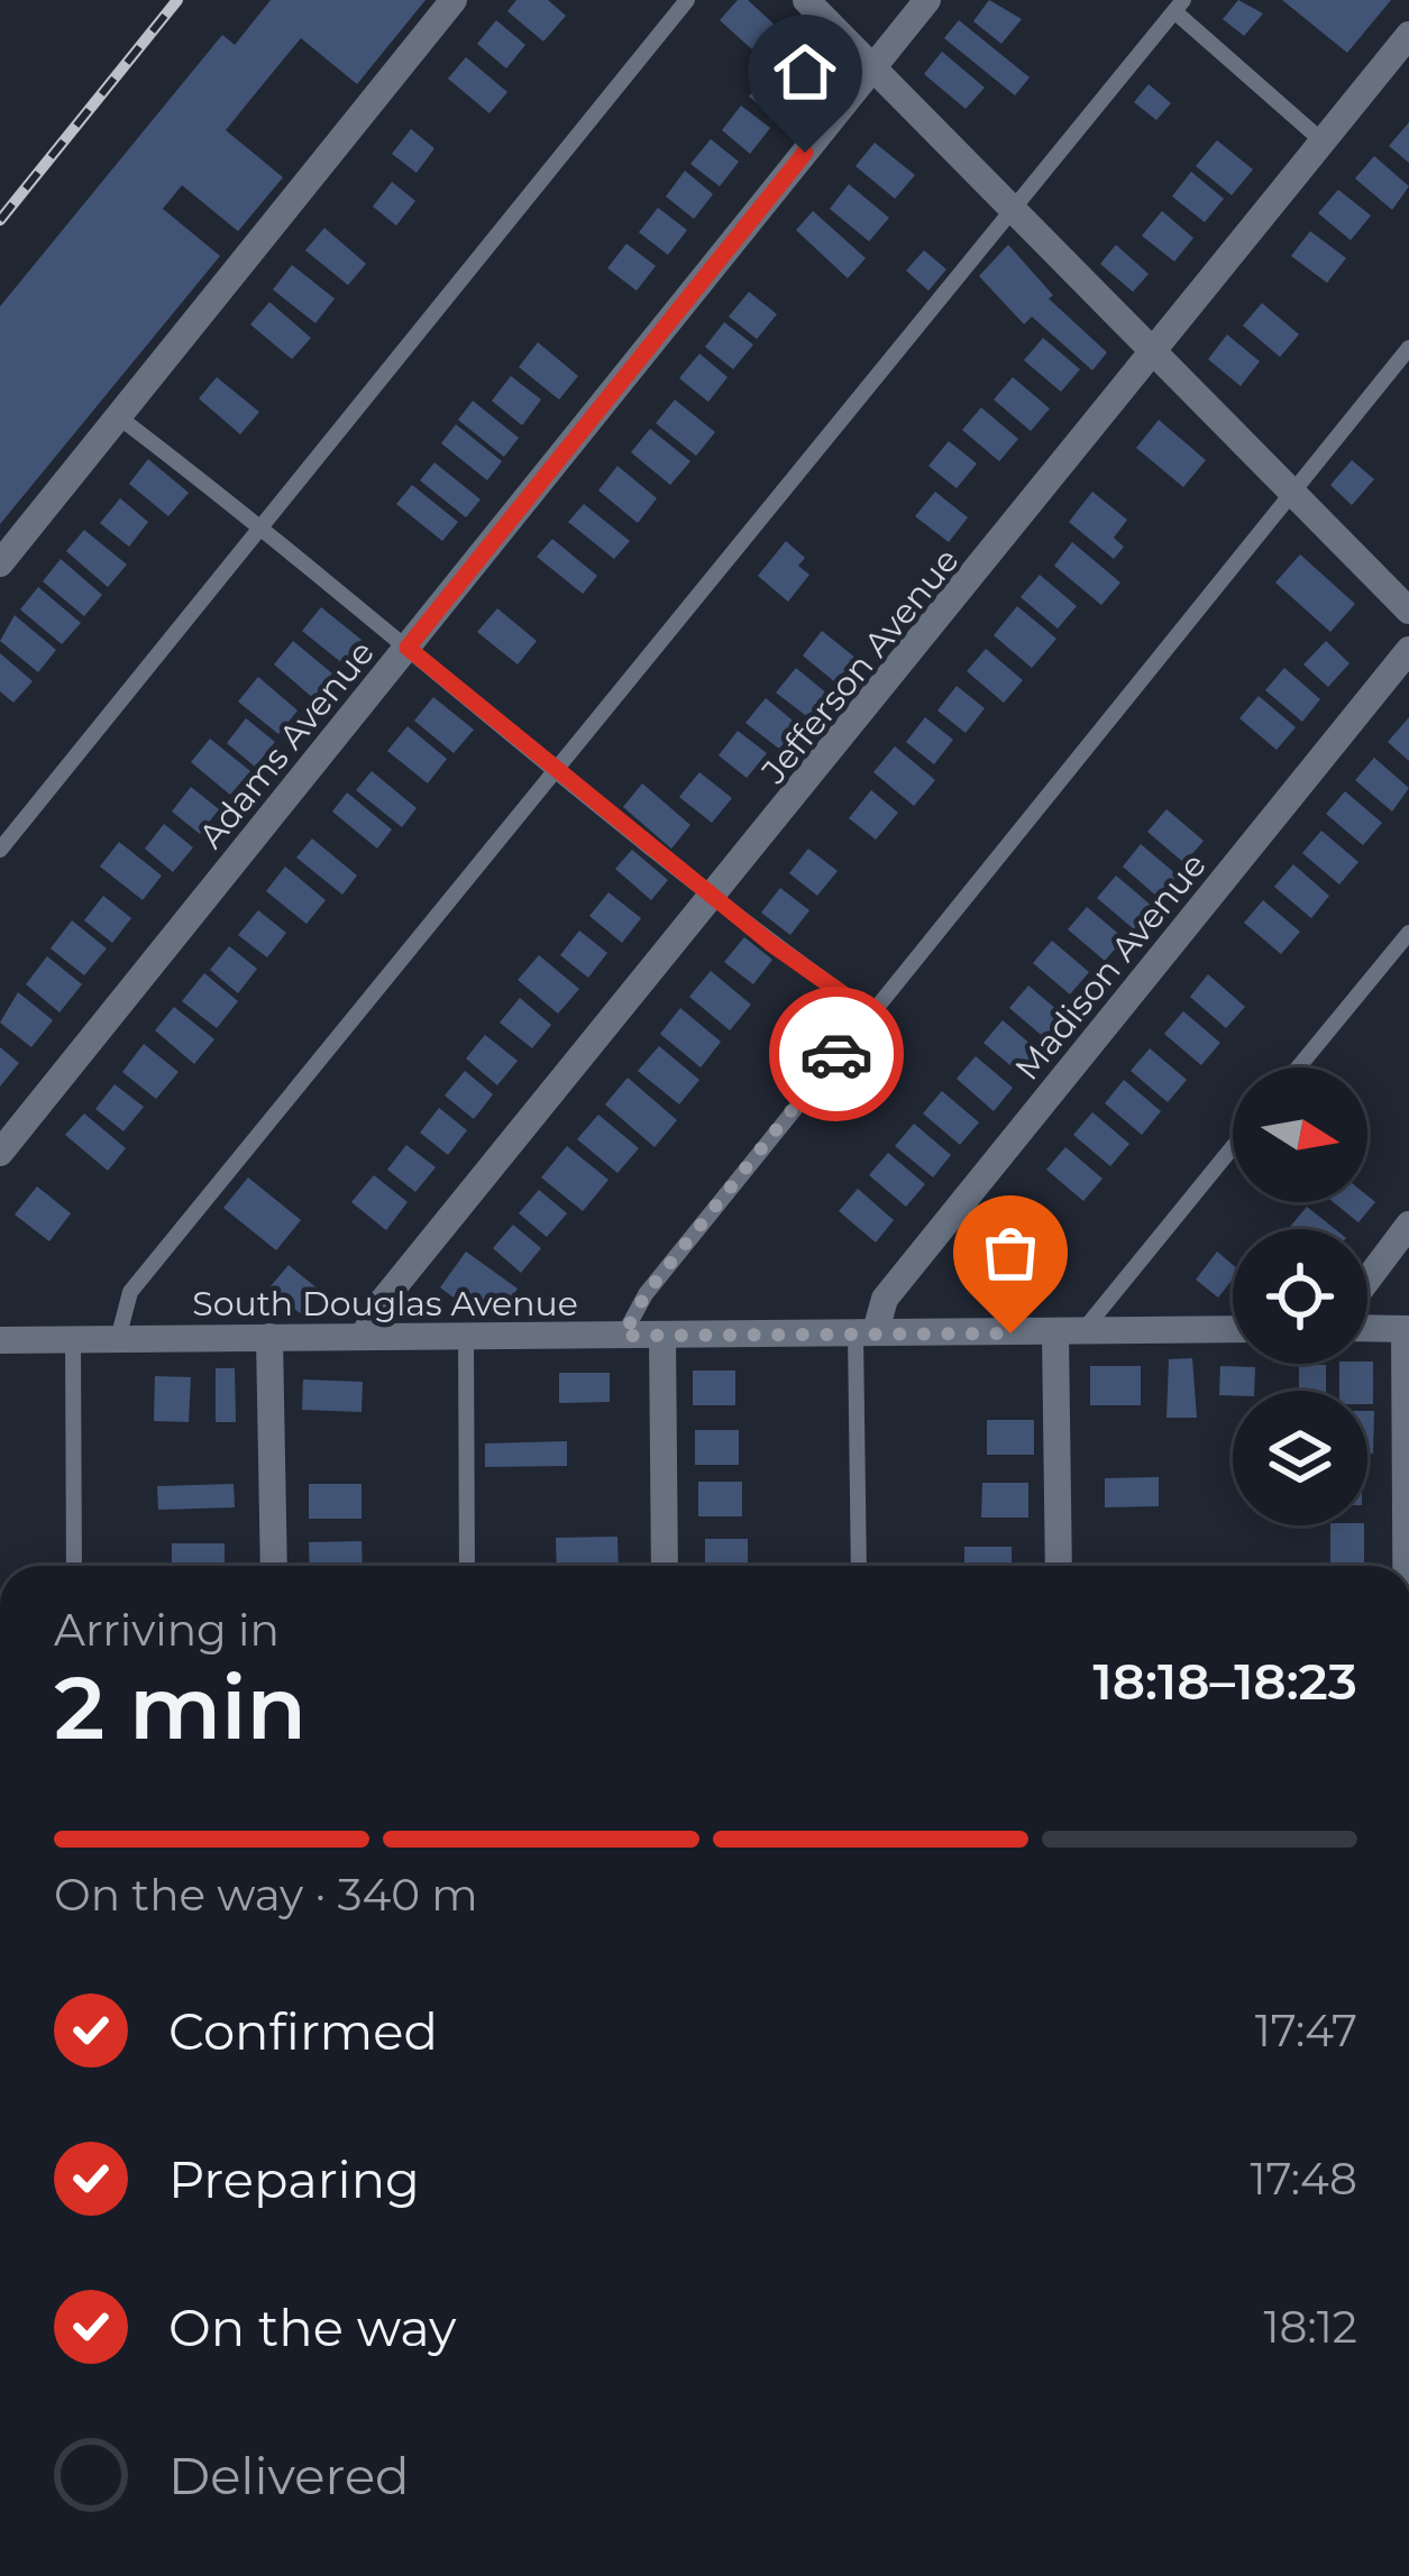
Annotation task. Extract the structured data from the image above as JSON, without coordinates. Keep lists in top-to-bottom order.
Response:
{
  "streets": {
    "street": [
      "Jefferson Avenue",
      "Adams Avenue",
      "Madison Avenue",
      "South Douglas Avenue"
    ]
  },
  "crossings": [
    ["Jefferson Avenue", "South Douglas Avenue"],
    ["Madison Avenue", "South Douglas Avenue"]
  ],
  "north": "right",
  "page": {
    "heading": ["2 min", "Arriving in", "18:18–18:23"],
    "bar": "On the way · 340 m",
    "list": [
      ["Confirmed", "17:47"],
      ["Preparing", "17:48"],
      ["On the way", "18:12"],
      "Delivered"
    ]
  }
}
